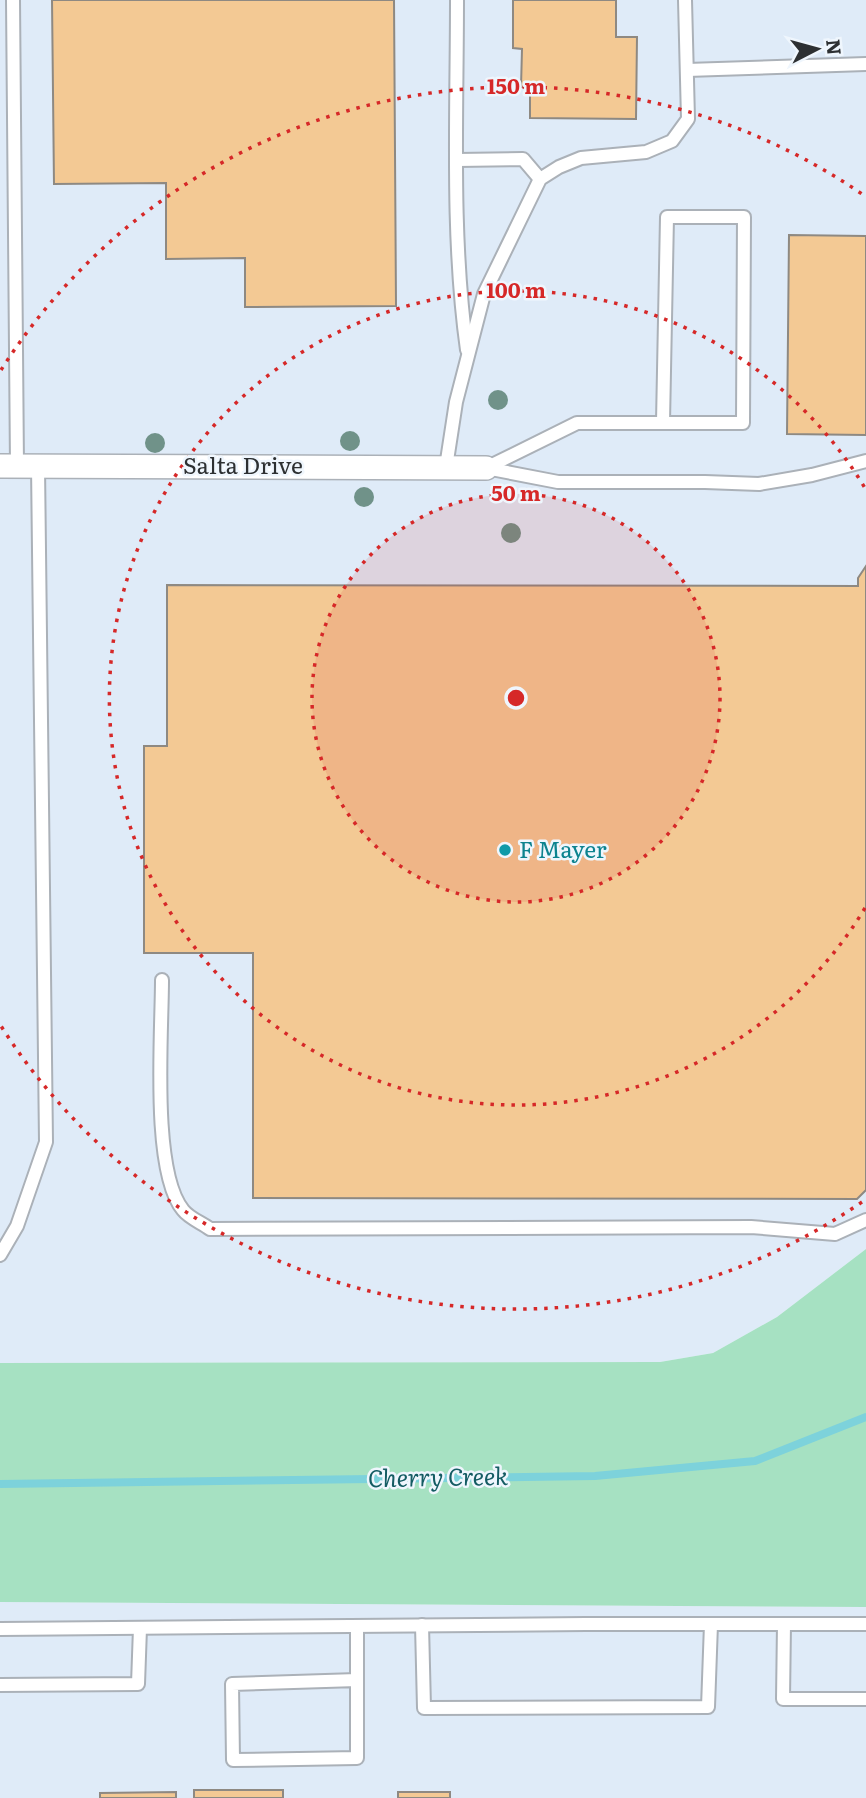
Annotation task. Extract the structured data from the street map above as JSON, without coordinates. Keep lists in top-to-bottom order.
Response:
{
  "streets": {
    "street": ["Salta Drive"]
  },
  "water": ["Cherry Creek"],
  "places": ["F Mayer"],
  "north": "right",
  "rings": ["150 m", "100 m", "50 m"]
}
